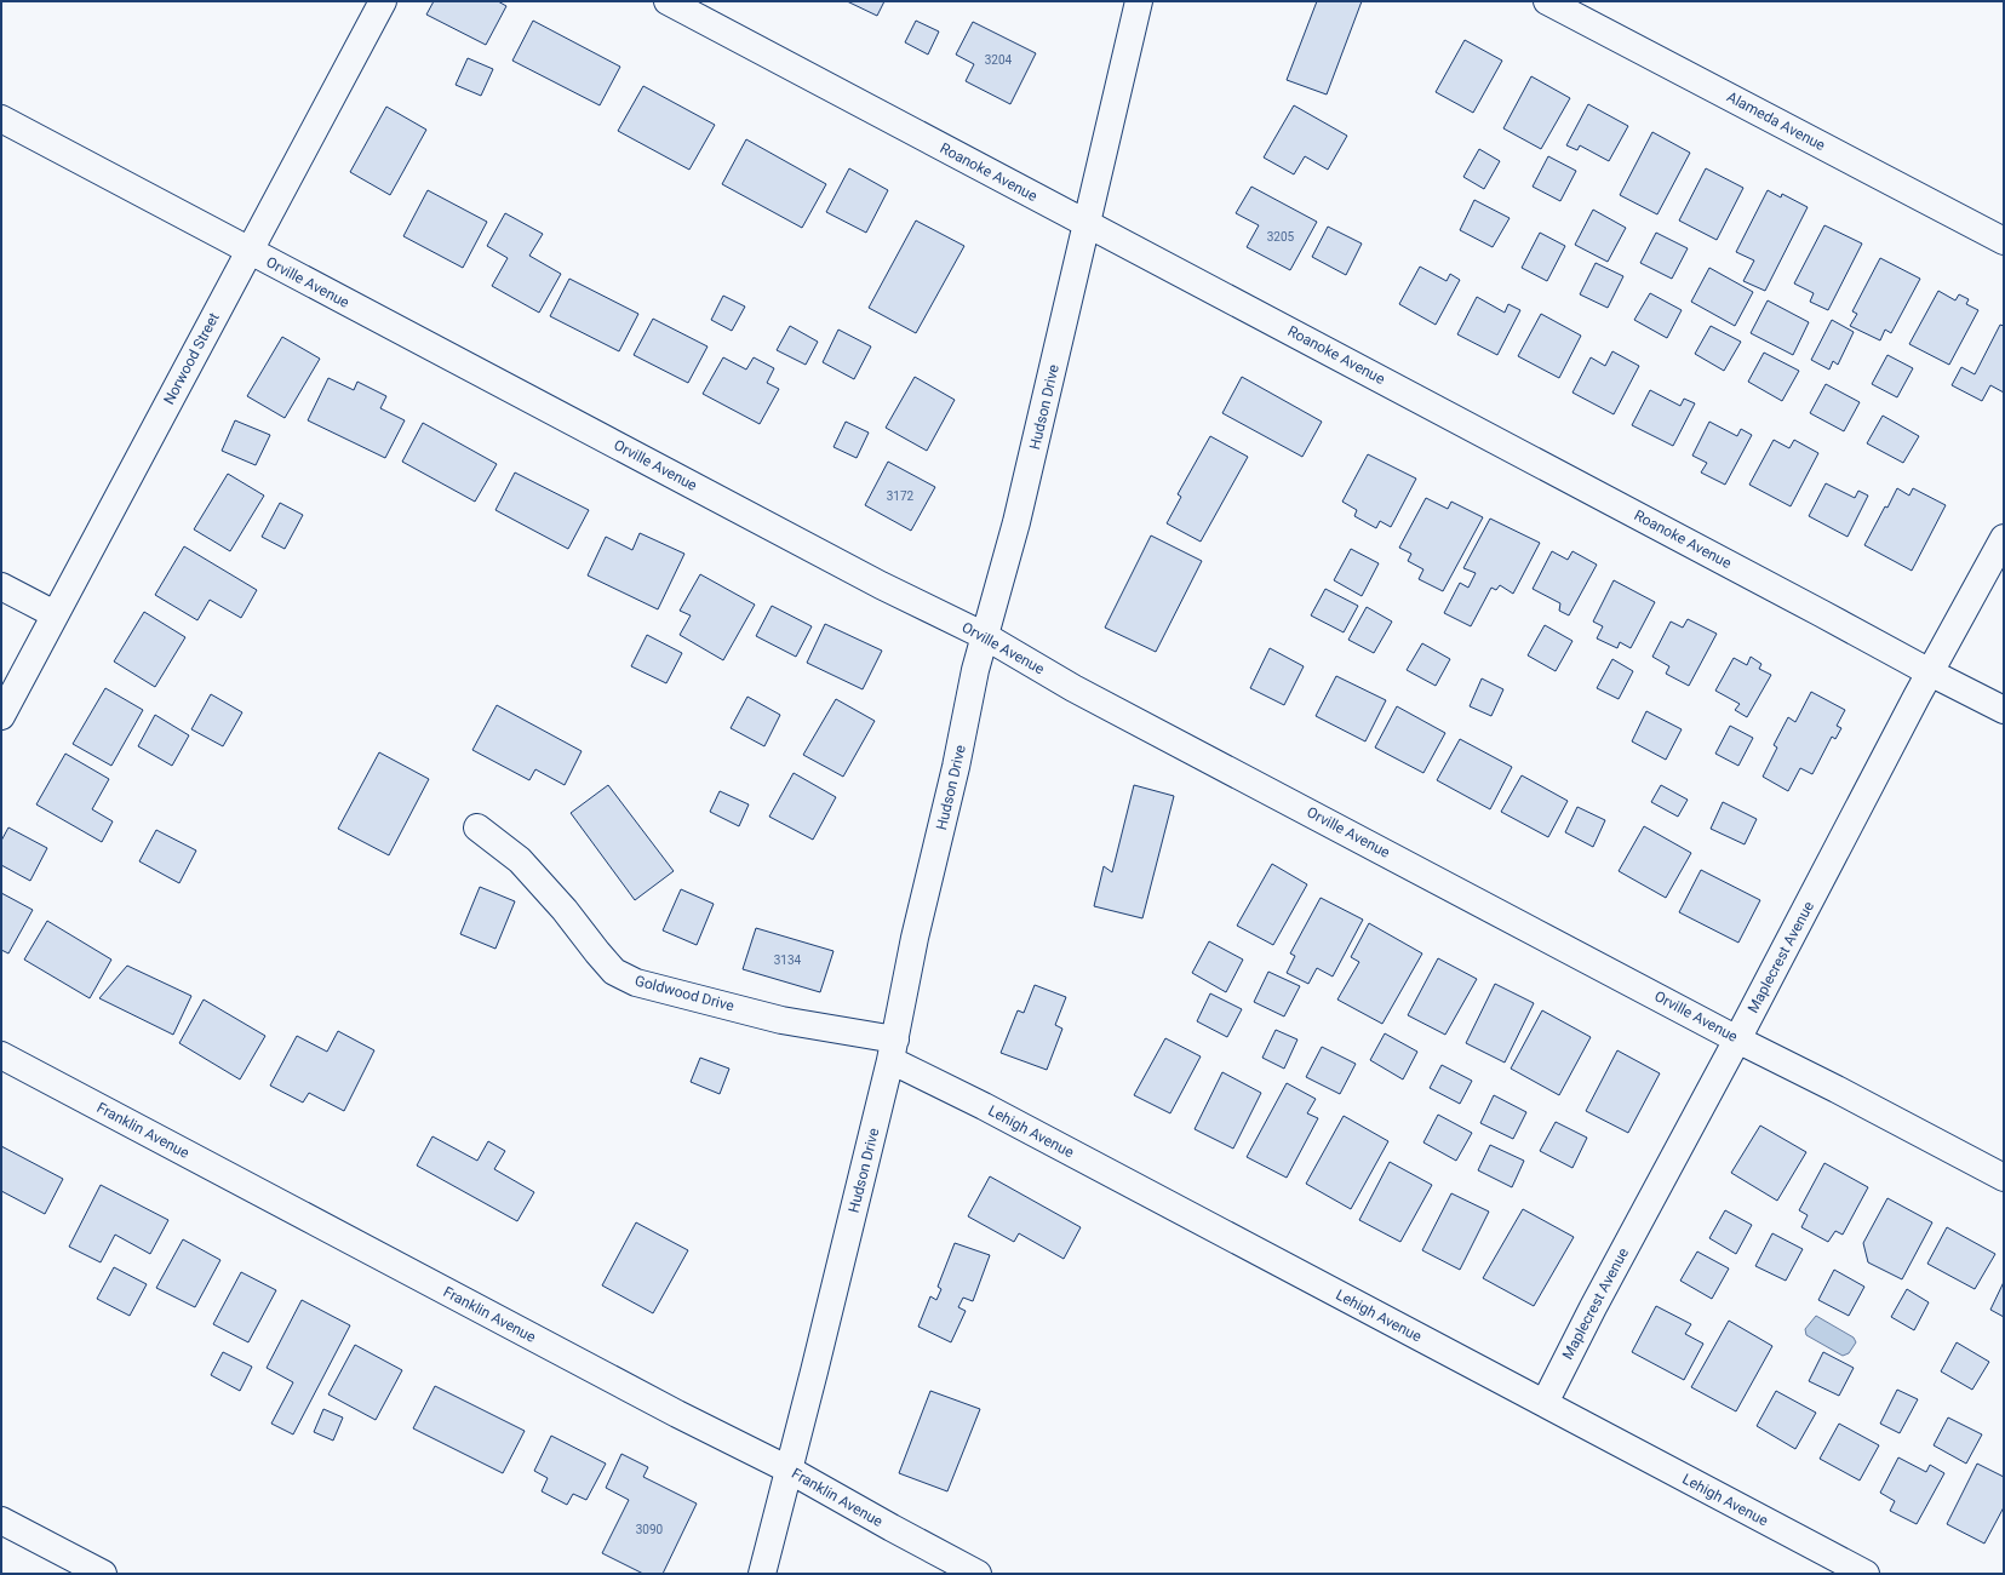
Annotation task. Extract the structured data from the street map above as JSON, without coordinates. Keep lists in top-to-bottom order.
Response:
{
  "streets": {
    "street": [
      "Alameda Avenue",
      "Roanoke Avenue",
      "Orville Avenue",
      "Norwood Street",
      "Hudson Drive",
      "Maplecrest Avenue",
      "Goldwood Drive",
      "Franklin Avenue",
      "Lehigh Avenue"
    ]
  },
  "crossings": [
    ["Roanoke Avenue", "Hudson Drive"],
    ["Roanoke Avenue", "Maplecrest Avenue"],
    ["Orville Avenue", "Norwood Street"],
    ["Orville Avenue", "Hudson Drive"],
    ["Orville Avenue", "Maplecrest Avenue"],
    ["Hudson Drive", "Goldwood Drive"],
    ["Hudson Drive", "Franklin Avenue"],
    ["Hudson Drive", "Lehigh Avenue"],
    ["Maplecrest Avenue", "Lehigh Avenue"],
    ["Goldwood Drive", "Lehigh Avenue"]
  ],
  "house_numbers": [
    "3204",
    "3205",
    "3172",
    "3134",
    "3090"
  ]
}
